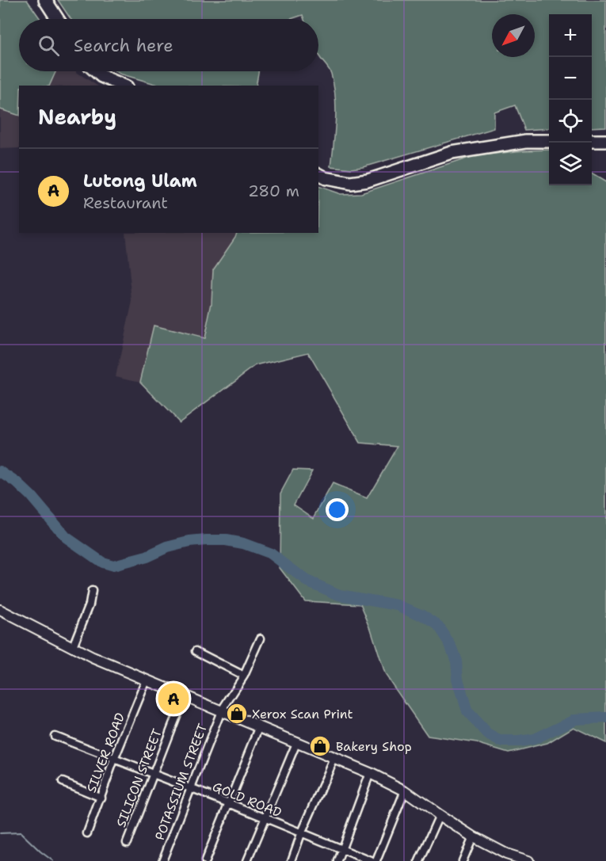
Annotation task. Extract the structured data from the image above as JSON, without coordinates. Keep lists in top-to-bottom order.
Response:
{
  "streets": {
    "street": [
      "SILVER ROAD",
      "SILICON STREET",
      "POTASSIUM STREET",
      "GOLD ROAD"
    ]
  },
  "crossings": [
    ["SILVER ROAD", "GOLD ROAD"],
    ["SILICON STREET", "GOLD ROAD"],
    ["POTASSIUM STREET", "GOLD ROAD"]
  ],
  "places": {
    "shop": ["Xerox Scan Print", "Bakery Shop"]
  },
  "north": "bottom left",
  "page": {
    "map_buttons": ["+", "−"],
    "search": "Search here",
    "heading": "Nearby",
    "list": [
      {
        "mark": "A",
        "name": "Lutong Ulam",
        "note": "Restaurant",
        "value": "280 m"
      }
    ],
    "pins": "A"
  }
}
